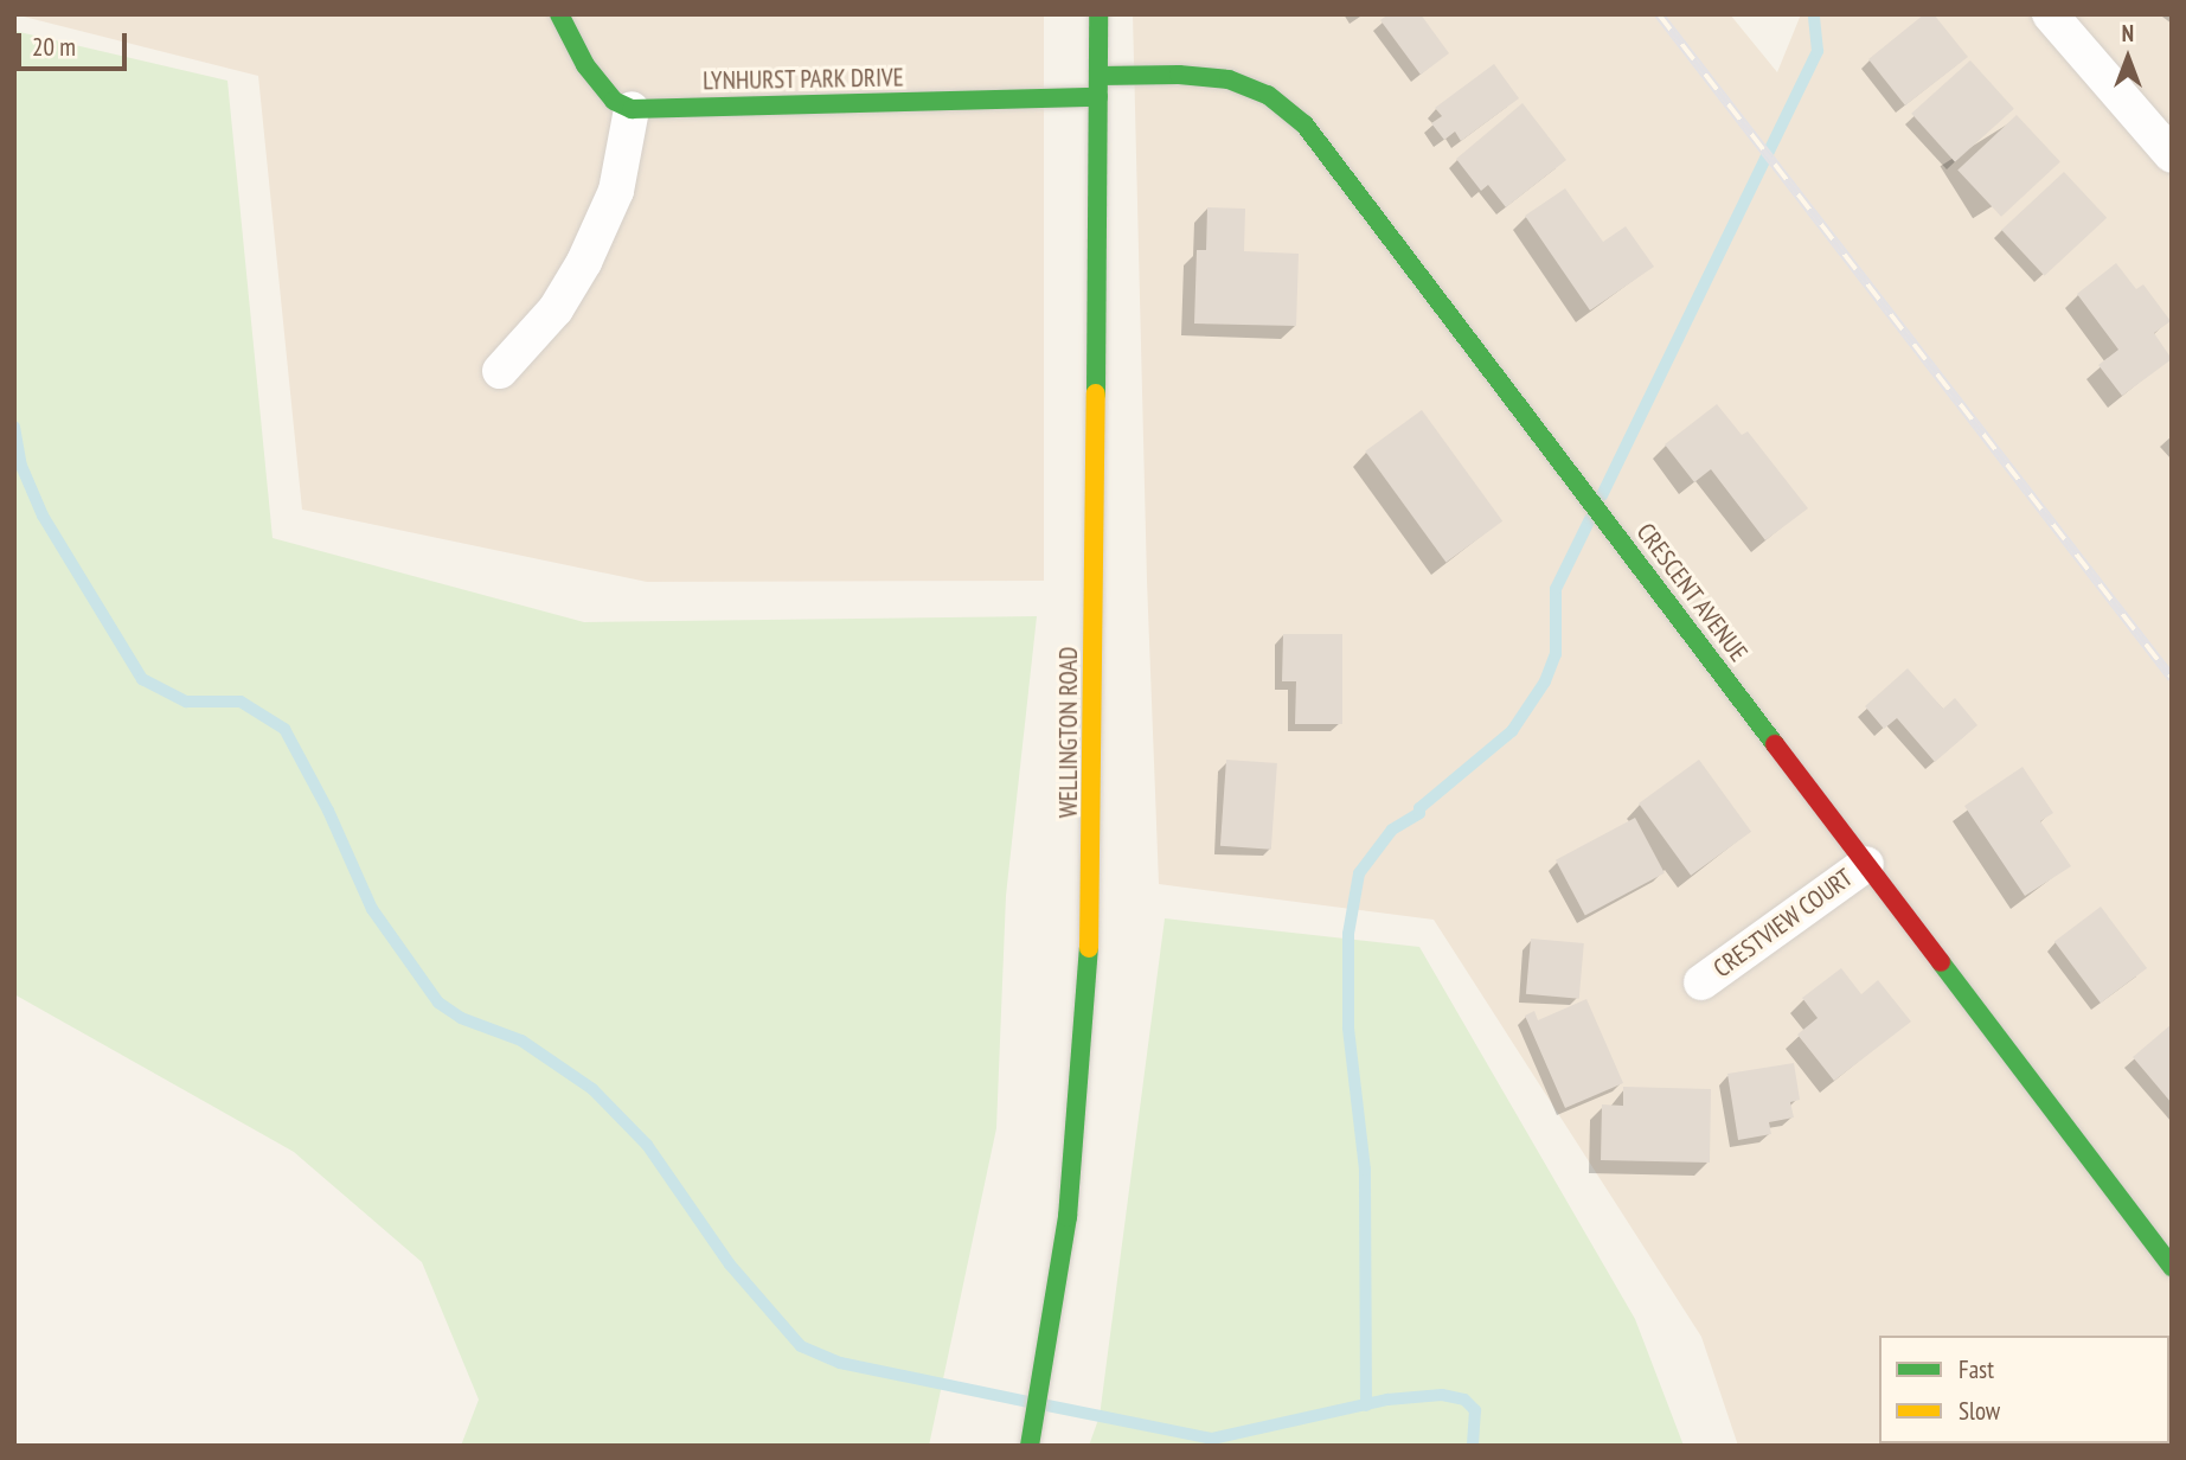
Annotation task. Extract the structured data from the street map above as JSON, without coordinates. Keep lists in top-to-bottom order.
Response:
{
  "streets": {
    "street": [
      "LYNHURST PARK DRIVE",
      "CRESCENT AVENUE",
      "WELLINGTON ROAD",
      "CRESTVIEW COURT"
    ]
  },
  "crossings": [
    ["LYNHURST PARK DRIVE", "WELLINGTON ROAD"],
    ["CRESCENT AVENUE", "WELLINGTON ROAD"],
    ["CRESCENT AVENUE", "CRESTVIEW COURT"]
  ],
  "legend": ["Fast", "Slow"],
  "scale_bar": "20 m",
  "north": "top"
}
